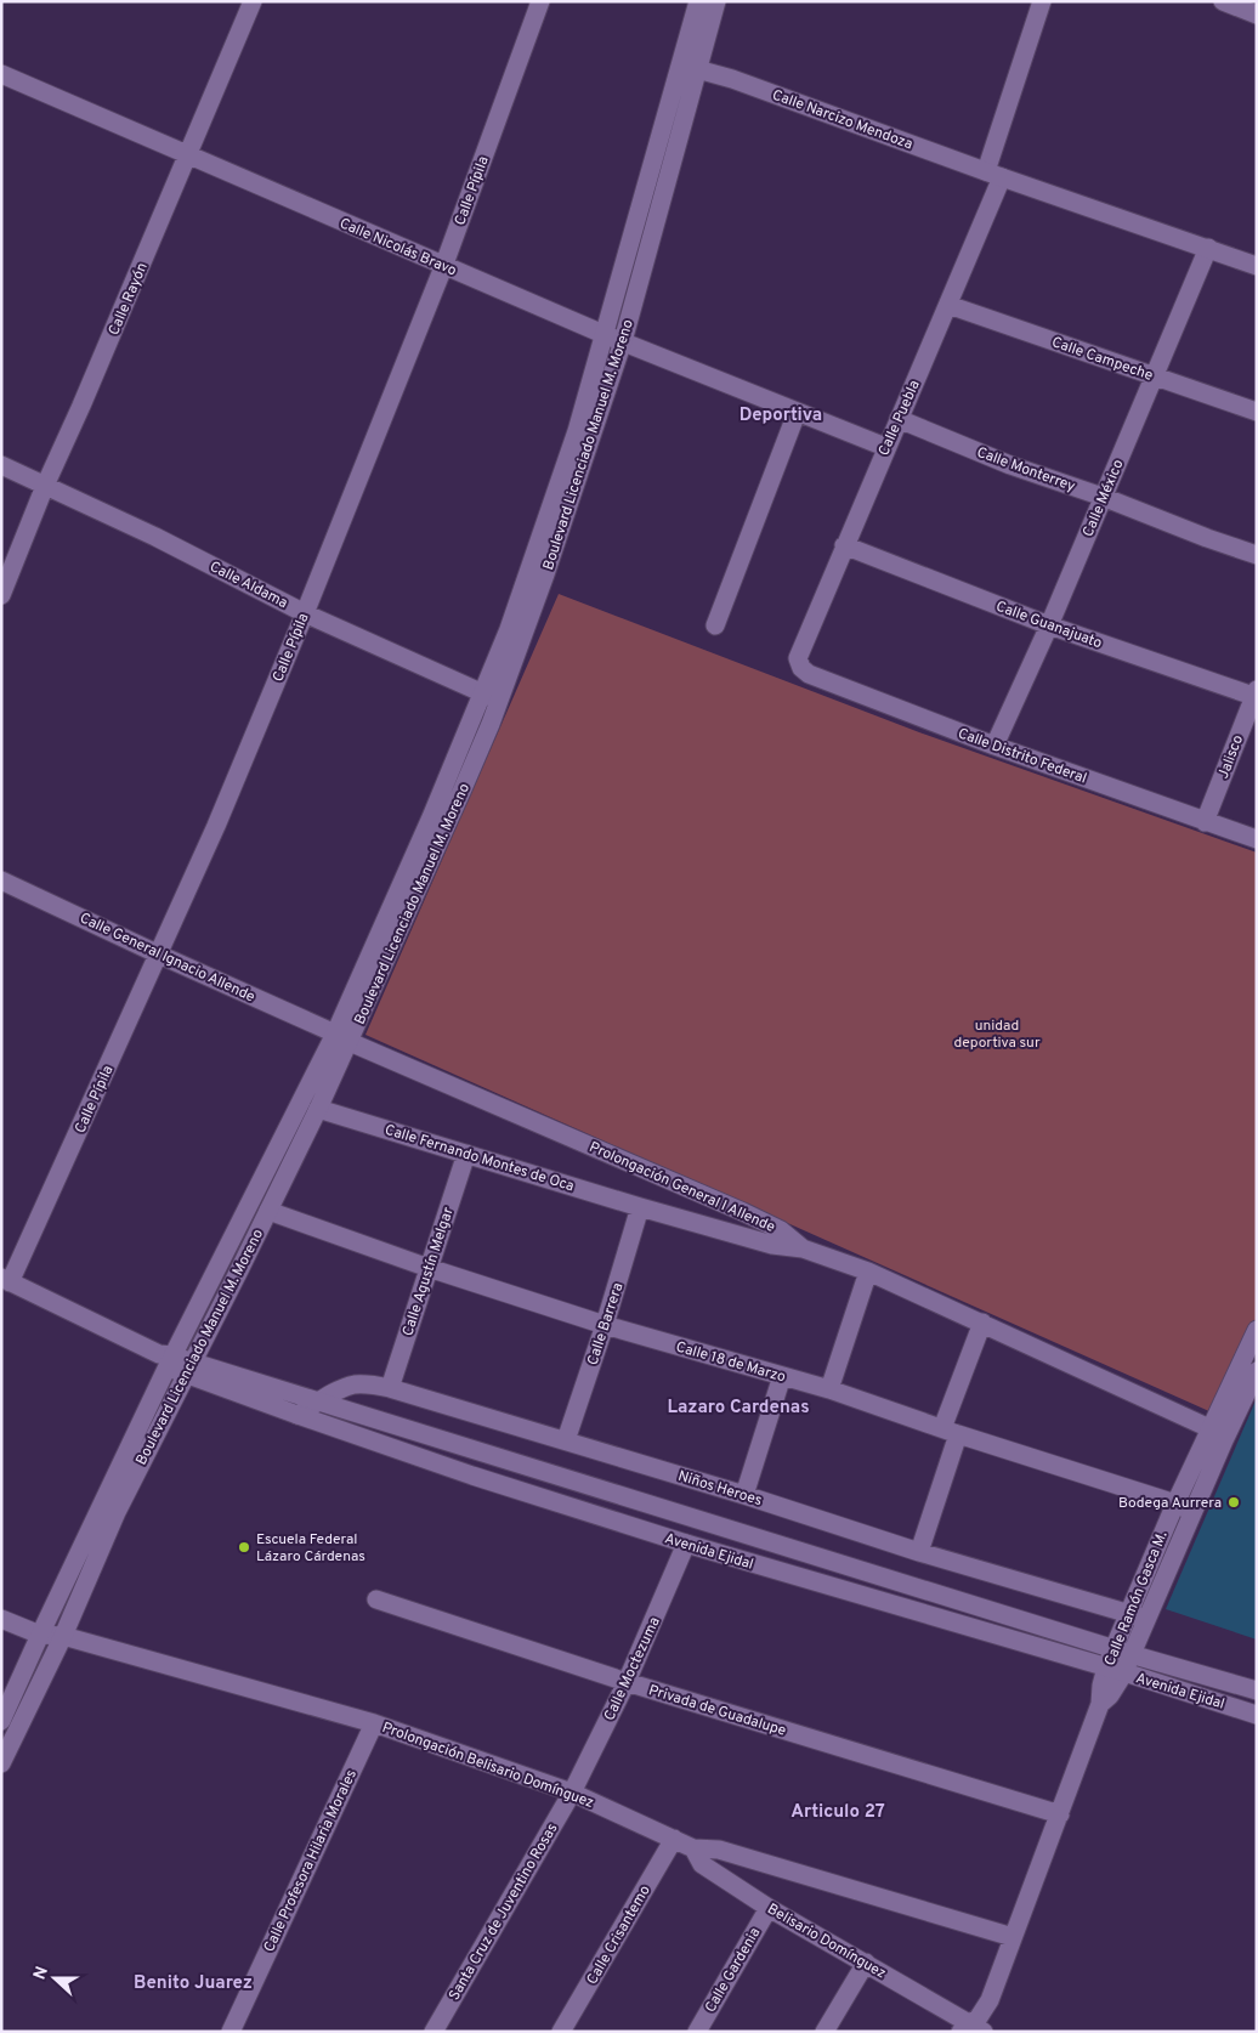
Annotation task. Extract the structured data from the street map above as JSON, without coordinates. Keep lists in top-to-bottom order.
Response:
{
  "streets": {
    "street": [
      "Calle Narcizo Mendoza",
      "Calle Pípila",
      "Calle Nicolás Bravo",
      "Calle Rayón",
      "Calle Campeche",
      "Calle Puebla",
      "Boulevard Licenciado Manuel M. Moreno",
      "Calle Monterrey",
      "Calle México",
      "Calle Aldama",
      "Calle Guanajuato",
      "Calle Distrito Federal",
      "Jalisco",
      "Calle General Ignacio Allende",
      "Calle Fernando Montes de Oca",
      "Prolongación General I Allende",
      "Calle Agustín Melgar",
      "Calle Barrera",
      "Calle 18 de Marzo",
      "Niños Heroes",
      "Avenida Ejidal",
      "Calle Ramón Gasca M.",
      "Calle Moctezuma",
      "Privada de Guadalupe",
      "Prolongación Belisario Domínguez",
      "Calle Profesora Hilaria Morales",
      "Santa Cruz de Juventino Rosas",
      "Calle Crisantemo",
      "Belisario Domínguez",
      "Calle Gardenia"
    ]
  },
  "crossings": [
    ["Calle Narcizo Mendoza", "Calle Puebla"],
    ["Calle Narcizo Mendoza", "Boulevard Licenciado Manuel M. Moreno"],
    ["Calle Narcizo Mendoza", "Calle México"],
    ["Calle Pípila", "Calle Nicolás Bravo"],
    ["Calle Pípila", "Calle Aldama"],
    ["Calle Pípila", "Calle General Ignacio Allende"],
    ["Calle Nicolás Bravo", "Calle Rayón"],
    ["Calle Nicolás Bravo", "Calle Puebla"],
    ["Calle Nicolás Bravo", "Boulevard Licenciado Manuel M. Moreno"],
    ["Calle Rayón", "Calle Aldama"],
    ["Calle Campeche", "Calle Puebla"],
    ["Calle Campeche", "Calle México"],
    ["Calle Puebla", "Calle Monterrey"],
    ["Calle Puebla", "Calle Guanajuato"],
    ["Calle Puebla", "Calle Distrito Federal"],
    ["Boulevard Licenciado Manuel M. Moreno", "Calle Aldama"],
    ["Boulevard Licenciado Manuel M. Moreno", "Calle General Ignacio Allende"],
    ["Boulevard Licenciado Manuel M. Moreno", "Calle Fernando Montes de Oca"],
    ["Boulevard Licenciado Manuel M. Moreno", "Prolongación General I Allende"],
    ["Boulevard Licenciado Manuel M. Moreno", "Calle 18 de Marzo"],
    ["Boulevard Licenciado Manuel M. Moreno", "Avenida Ejidal"],
    ["Boulevard Licenciado Manuel M. Moreno", "Prolongación Belisario Domínguez"],
    ["Calle Monterrey", "Calle México"],
    ["Calle México", "Calle Guanajuato"],
    ["Calle México", "Calle Distrito Federal"],
    ["Calle Guanajuato", "Jalisco"],
    ["Calle Distrito Federal", "Jalisco"],
    ["Calle General Ignacio Allende", "Prolongación General I Allende"],
    ["Calle Fernando Montes de Oca", "Prolongación General I Allende"],
    ["Calle Fernando Montes de Oca", "Calle Agustín Melgar"],
    ["Calle Fernando Montes de Oca", "Calle Barrera"],
    ["Prolongación General I Allende", "Calle Ramón Gasca M."],
    ["Calle Agustín Melgar", "Calle 18 de Marzo"],
    ["Calle Agustín Melgar", "Niños Heroes"],
    ["Calle Barrera", "Calle 18 de Marzo"],
    ["Calle Barrera", "Niños Heroes"],
    ["Calle 18 de Marzo", "Calle Ramón Gasca M."],
    ["Niños Heroes", "Avenida Ejidal"],
    ["Niños Heroes", "Calle Ramón Gasca M."],
    ["Avenida Ejidal", "Calle Ramón Gasca M."],
    ["Avenida Ejidal", "Calle Moctezuma"],
    ["Calle Ramón Gasca M.", "Privada de Guadalupe"],
    ["Calle Ramón Gasca M.", "Prolongación Belisario Domínguez"],
    ["Calle Ramón Gasca M.", "Belisario Domínguez"],
    ["Calle Moctezuma", "Privada de Guadalupe"],
    ["Calle Moctezuma", "Prolongación Belisario Domínguez"],
    ["Calle Moctezuma", "Santa Cruz de Juventino Rosas"],
    ["Prolongación Belisario Domínguez", "Calle Profesora Hilaria Morales"],
    ["Prolongación Belisario Domínguez", "Santa Cruz de Juventino Rosas"],
    ["Prolongación Belisario Domínguez", "Calle Crisantemo"],
    ["Prolongación Belisario Domínguez", "Belisario Domínguez"],
    ["Belisario Domínguez", "Calle Gardenia"]
  ],
  "districts": [
    "Deportiva",
    "Lazaro Cardenas",
    "Articulo 27",
    "Benito Juarez"
  ],
  "parks": ["unidad deportiva sur"],
  "places": ["Bodega Aurrera", "Escuela Federal Lázaro Cárdenas"],
  "north": "left"
}
